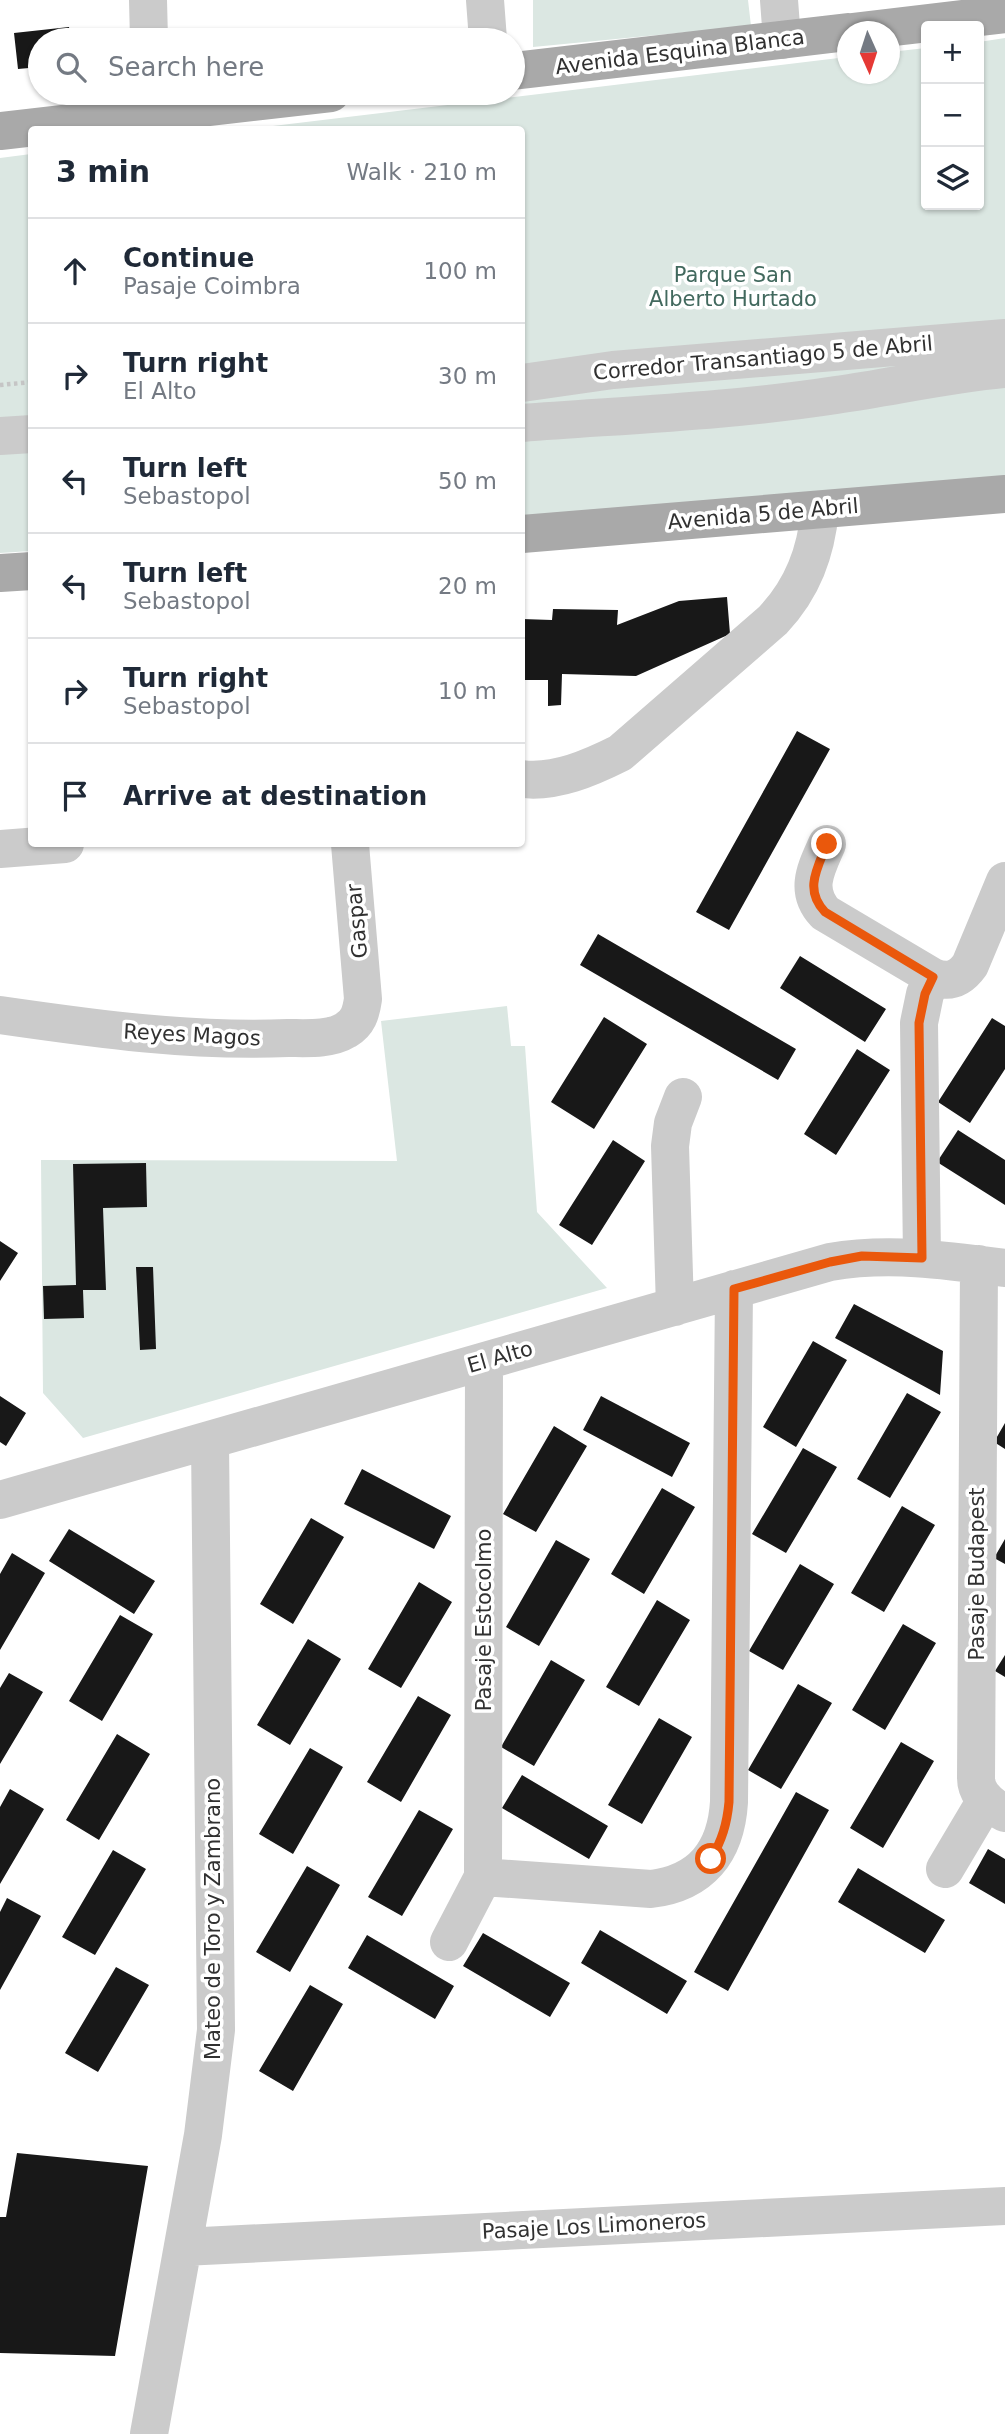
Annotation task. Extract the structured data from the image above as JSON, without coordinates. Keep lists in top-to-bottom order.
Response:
{
  "streets": {
    "main road": ["Avenida Esquina Blanca", "Avenida 5 de Abril"],
    "street": [
      "Corredor Transantiago 5 de Abril",
      "Gaspar",
      "Reyes Magos",
      "El Alto",
      "Pasaje Budapest",
      "Pasaje Estocolmo",
      "Mateo de Toro y Zambrano",
      "Pasaje Los Limoneros"
    ]
  },
  "crossings": [
    ["Gaspar", "Reyes Magos"],
    ["El Alto", "Pasaje Budapest"],
    ["El Alto", "Pasaje Estocolmo"],
    ["El Alto", "Mateo de Toro y Zambrano"],
    ["Mateo de Toro y Zambrano", "Pasaje Los Limoneros"]
  ],
  "parks": ["Parque San Alberto Hurtado"],
  "north": "bottom",
  "page": {
    "map_buttons": ["+", "−"],
    "search": "Search here",
    "heading": ["3 min", "Walk · 210 m"],
    "list": [
      ["Continue", "Pasaje Coimbra", "100 m"],
      ["Turn right", "El Alto", "30 m"],
      ["Turn left", "Sebastopol", "50 m"],
      ["Turn left", "Sebastopol", "20 m"],
      ["Turn right", "Sebastopol", "10 m"],
      "Arrive at destination"
    ]
  }
}
